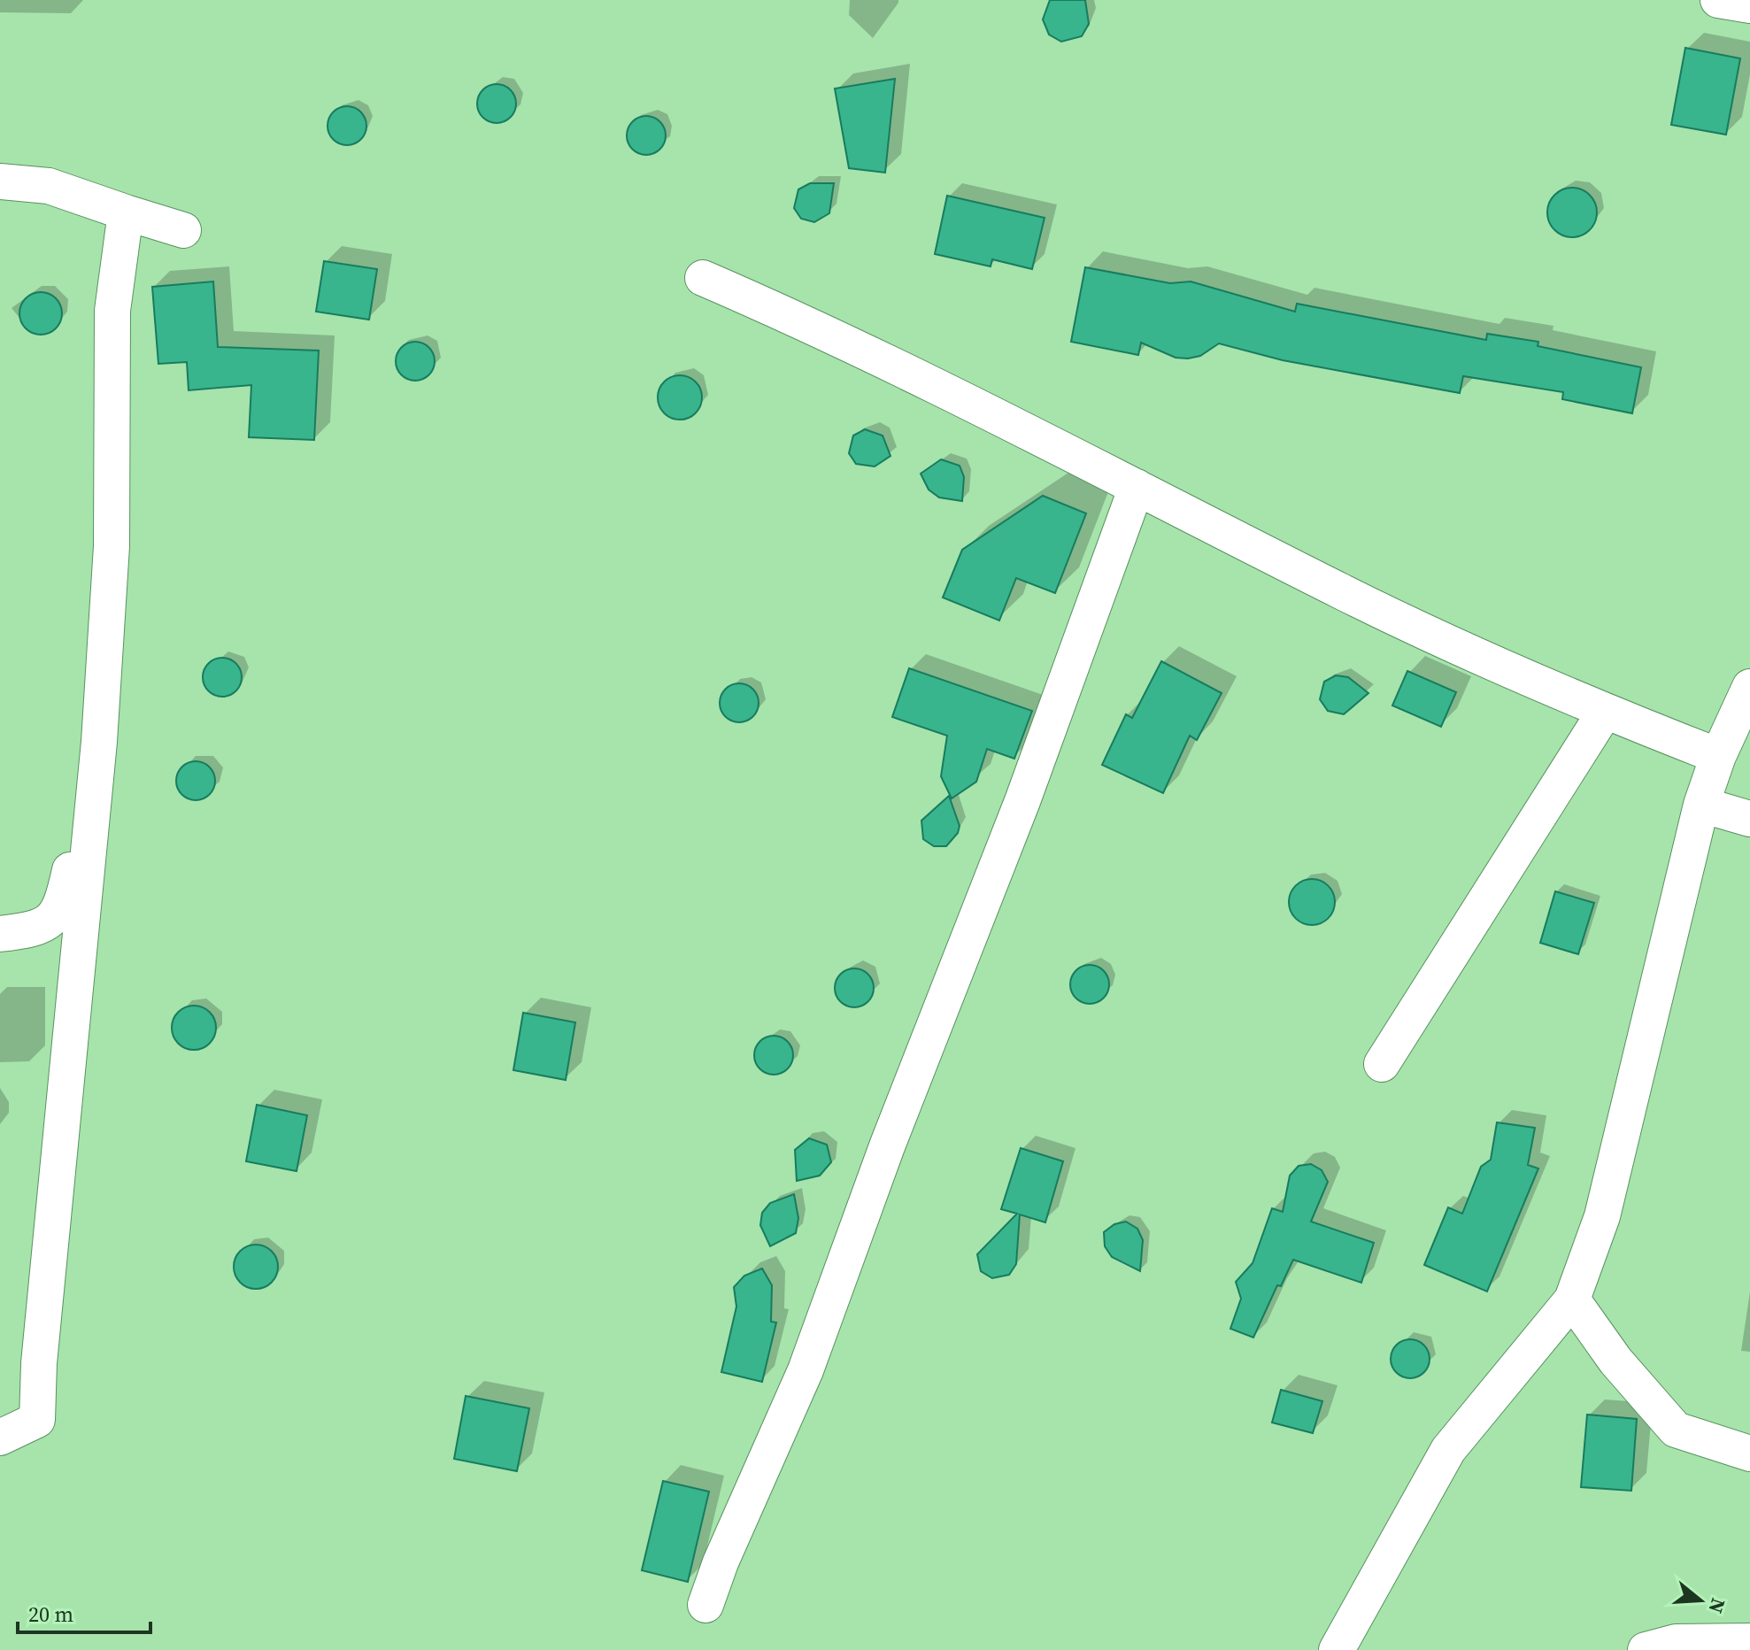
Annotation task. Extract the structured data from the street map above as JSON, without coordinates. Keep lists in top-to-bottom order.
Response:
{
  "scale_bar": "20 m",
  "north": "right"
}
